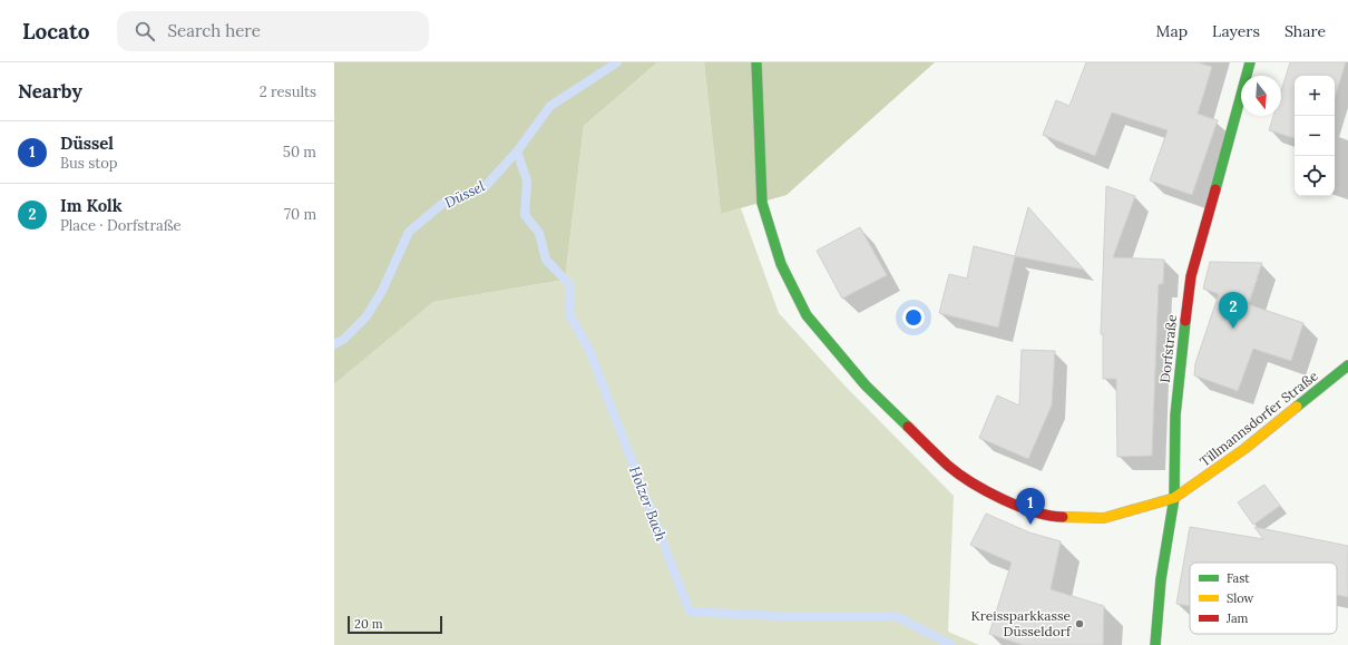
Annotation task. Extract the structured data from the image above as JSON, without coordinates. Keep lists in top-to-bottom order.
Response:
{
  "streets": {
    "main road": ["Dorfstraße", "Tillmannsdorfer Straße"]
  },
  "crossings": [
    ["Dorfstraße", "Tillmannsdorfer Straße"]
  ],
  "water": ["Düssel", "Holzer Bach"],
  "places": ["Kreissparkkasse Düsseldorf"],
  "legend": ["Fast", "Slow", "Jam"],
  "scale_bar": "20 m",
  "north": "bottom",
  "page": {
    "header": "Locato",
    "search": "Search here",
    "nav": ["Map", "Layers", "Share"],
    "heading": ["Nearby", "2 results"],
    "map_buttons": ["+", "−"],
    "list": [
      {
        "mark": "1",
        "name": "Düssel",
        "note": "Bus stop",
        "value": "50 m"
      },
      {
        "mark": "2",
        "name": "Im Kolk",
        "note": "Place · Dorfstraße",
        "value": "70 m"
      }
    ],
    "pins": ["2", "1"],
    "scale": "20 m"
  }
}
